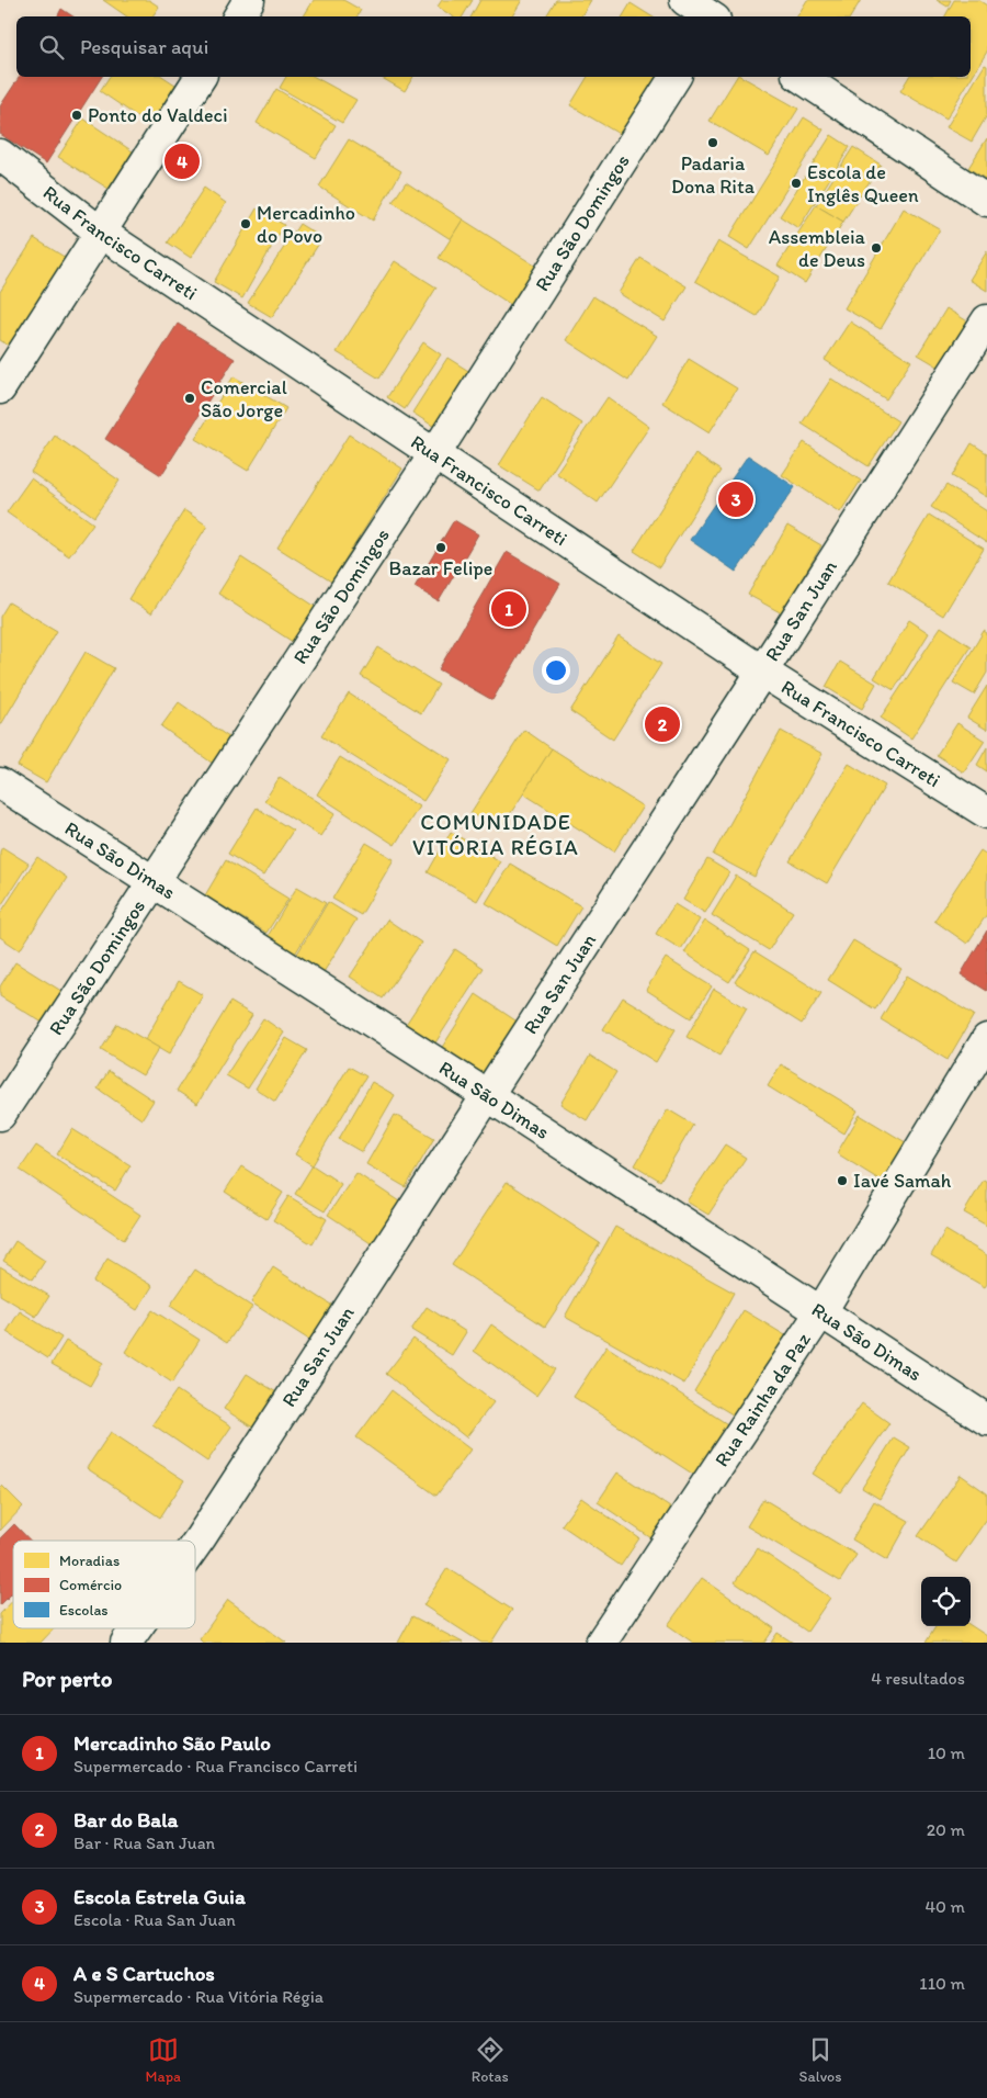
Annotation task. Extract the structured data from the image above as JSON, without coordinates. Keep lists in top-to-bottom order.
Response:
{
  "streets": {
    "street": [
      "Rua São Domingos",
      "Rua Francisco Carreti",
      "Rua San Juan",
      "Rua São Dimas",
      "Rua Rainha da Paz"
    ]
  },
  "crossings": [
    ["Rua São Domingos", "Rua Francisco Carreti"],
    ["Rua São Domingos", "Rua São Dimas"],
    ["Rua Francisco Carreti", "Rua San Juan"],
    ["Rua San Juan", "Rua São Dimas"],
    ["Rua São Dimas", "Rua Rainha da Paz"]
  ],
  "districts": ["COMUNIDADE VITÓRIA RÉGIA"],
  "places": [
    "Ponto do Valdeci",
    "Padaria Dona Rita",
    "Escola de Inglês Queen",
    "Mercadinho do Povo",
    "Assembleia de Deus",
    "Comercial São Jorge",
    "Bazar Felipe",
    "Iavé Samah"
  ],
  "legend": ["Moradias", "Comércio", "Escolas"],
  "page": {
    "search": "Pesquisar aqui",
    "pins": [
      "4",
      "3",
      "1",
      "2"
    ],
    "heading": ["Por perto", "4 resultados"],
    "list": [
      {
        "mark": "1",
        "name": "Mercadinho São Paulo",
        "note": "Supermercado · Rua Francisco Carreti",
        "value": "10 m"
      },
      {
        "mark": "2",
        "name": "Bar do Bala",
        "note": "Bar · Rua San Juan",
        "value": "20 m"
      },
      {
        "mark": "3",
        "name": "Escola Estrela Guia",
        "note": "Escola · Rua San Juan",
        "value": "40 m"
      },
      {
        "mark": "4",
        "name": "A e S Cartuchos",
        "note": "Supermercado · Rua Vitória Régia",
        "value": "110 m"
      }
    ],
    "nav": ["Mapa", "Rotas", "Salvos"]
  }
}
